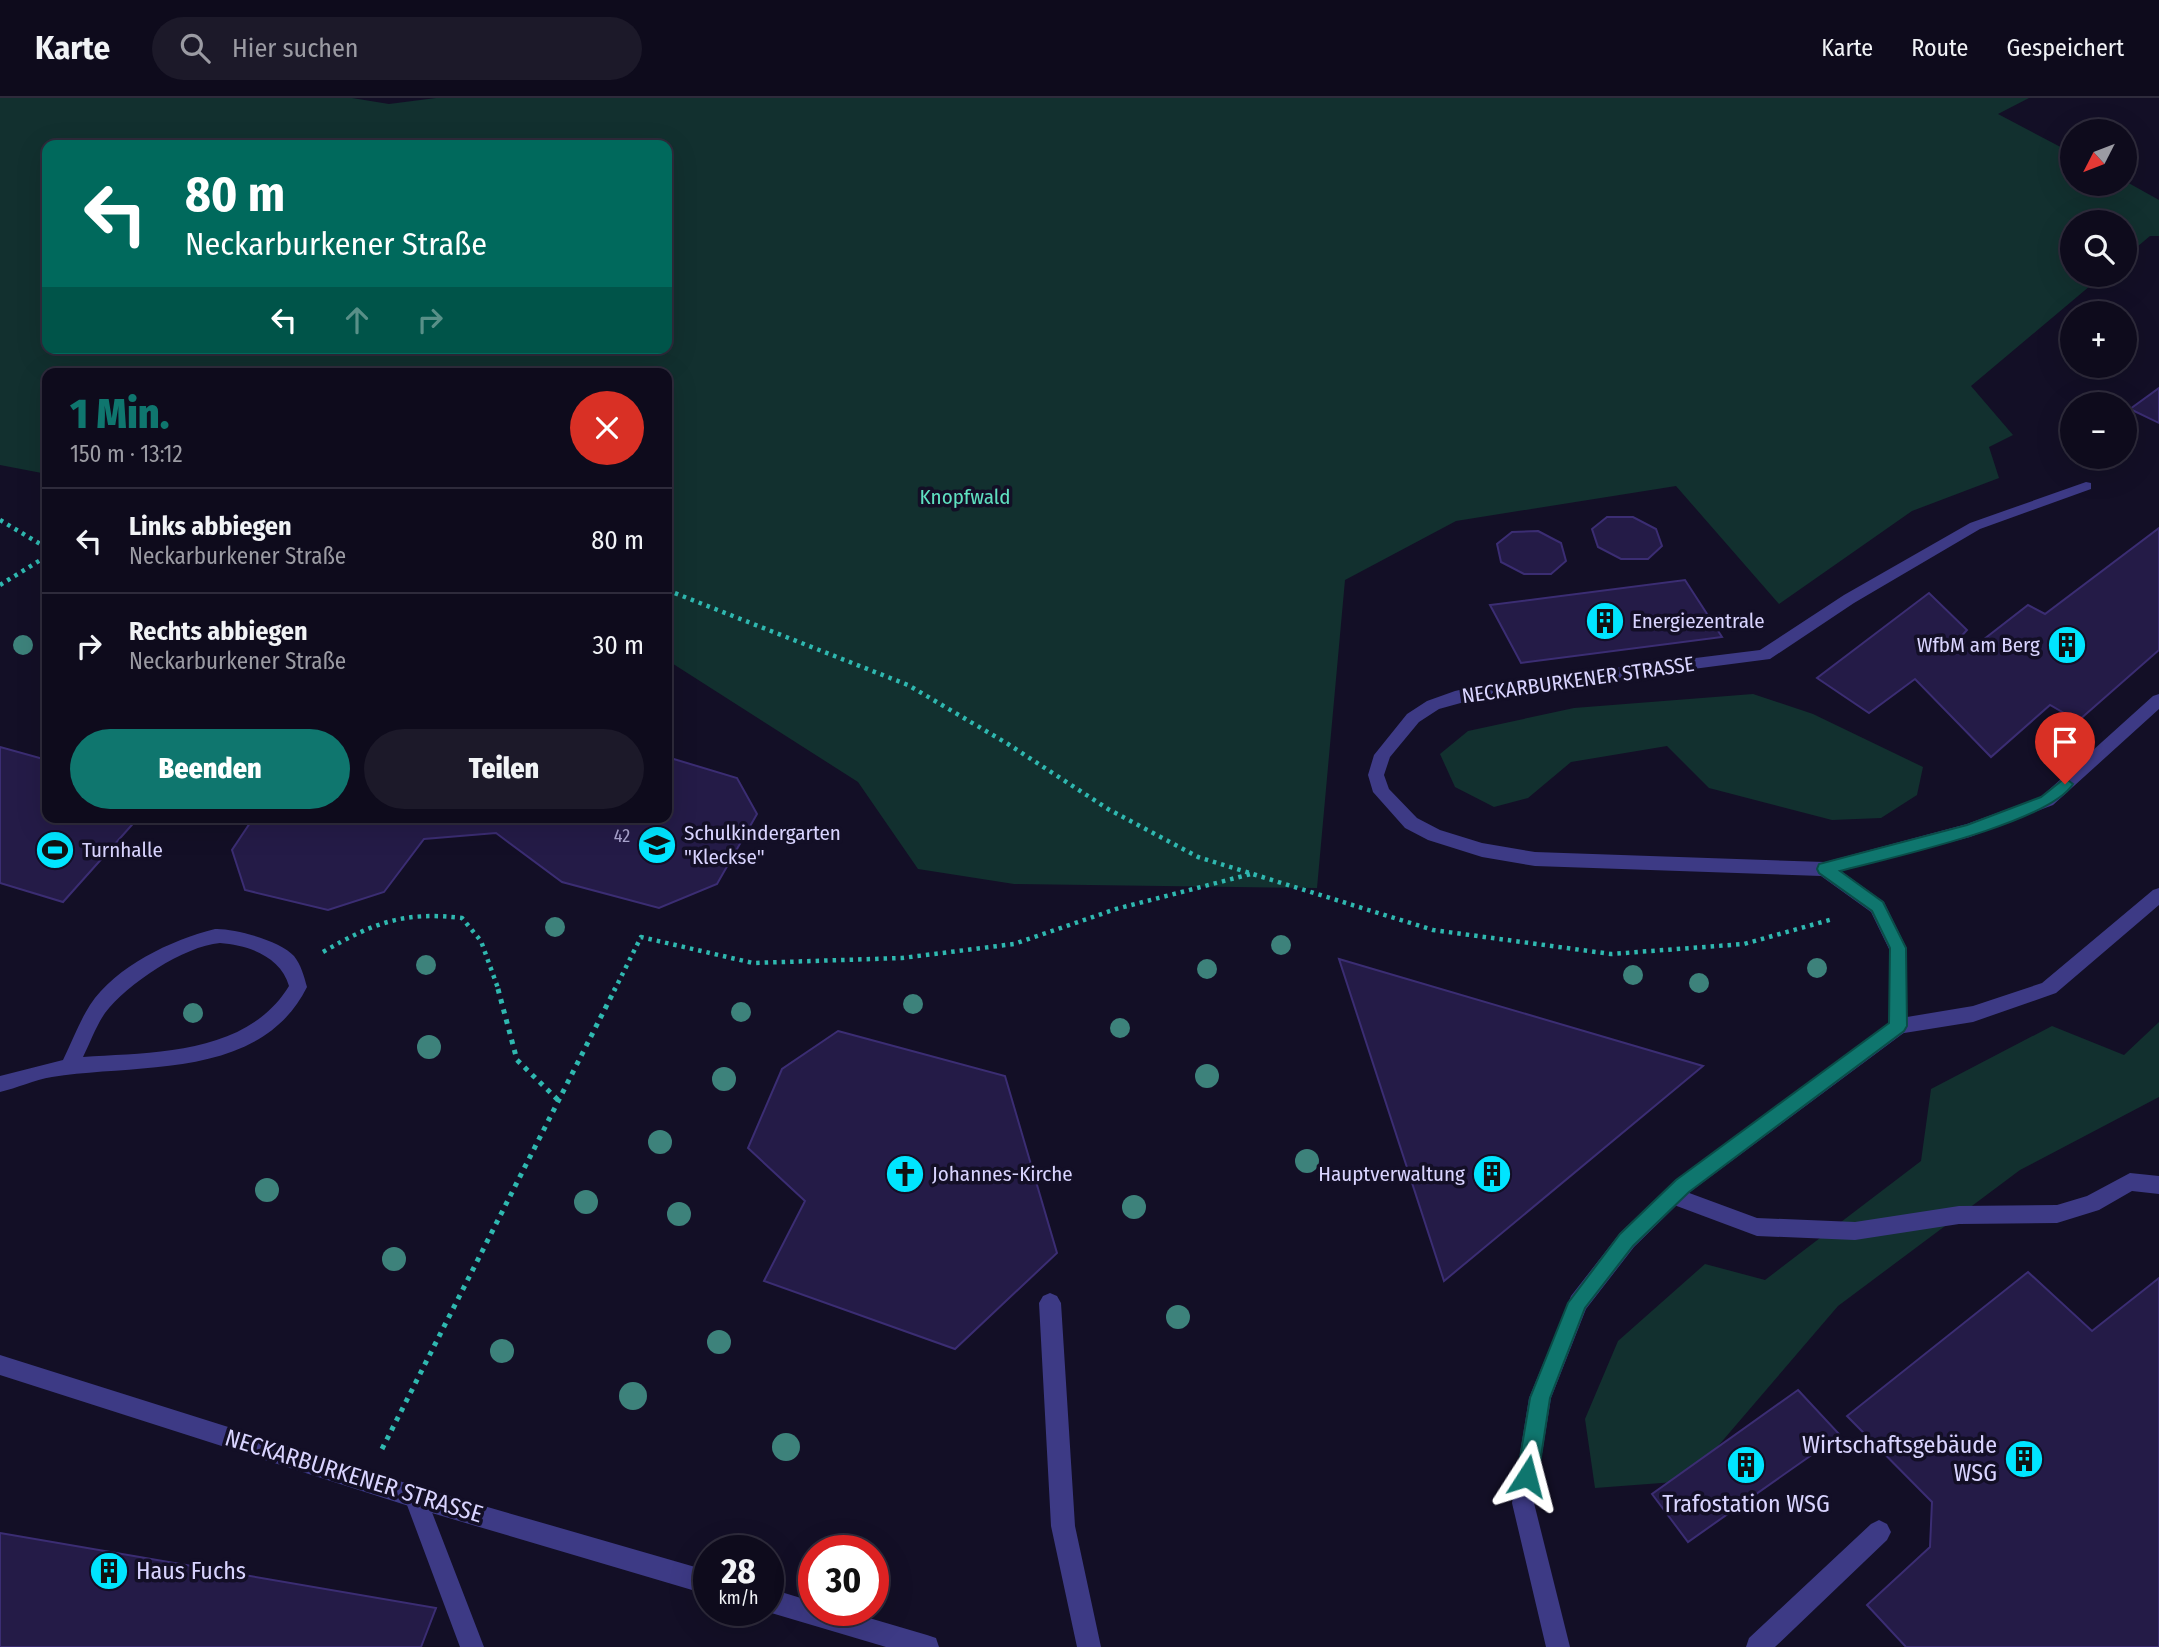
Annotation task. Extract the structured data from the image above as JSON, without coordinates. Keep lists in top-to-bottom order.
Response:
{
  "streets": {
    "street": ["NECKARBURKENER STRASSE"]
  },
  "parks": ["Knopfwald"],
  "places": {
    "building": [
      "Energiezentrale",
      "WfbM am Berg",
      "Hauptverwaltung",
      "Wirtschaftsgebäude WSG",
      "Trafostation WSG",
      "Haus Fuchs"
    ],
    "school or university": ["Schulkindergarten \"Kleckse\""],
    "sports": ["Turnhalle"],
    "church": ["Johannes-Kirche"]
  },
  "house_numbers": ["42"],
  "north": "bottom left",
  "page": {
    "header": "Karte",
    "search": "Hier suchen",
    "nav": ["Karte", "Route", "Gespeichert"],
    "map_buttons": ["+", "−"],
    "turn": ["80 m", "Neckarburkener Straße"],
    "heading": ["1 Min.", "150 m · 13:12"],
    "list": [
      {
        "name": "Links abbiegen",
        "note": "Neckarburkener Straße",
        "value": "80 m"
      },
      {
        "name": "Rechts abbiegen",
        "note": "Neckarburkener Straße",
        "value": "30 m"
      }
    ],
    "buttons": ["Beenden", "Teilen"],
    "speed": "28 km/h",
    "limit": "30"
  }
}
